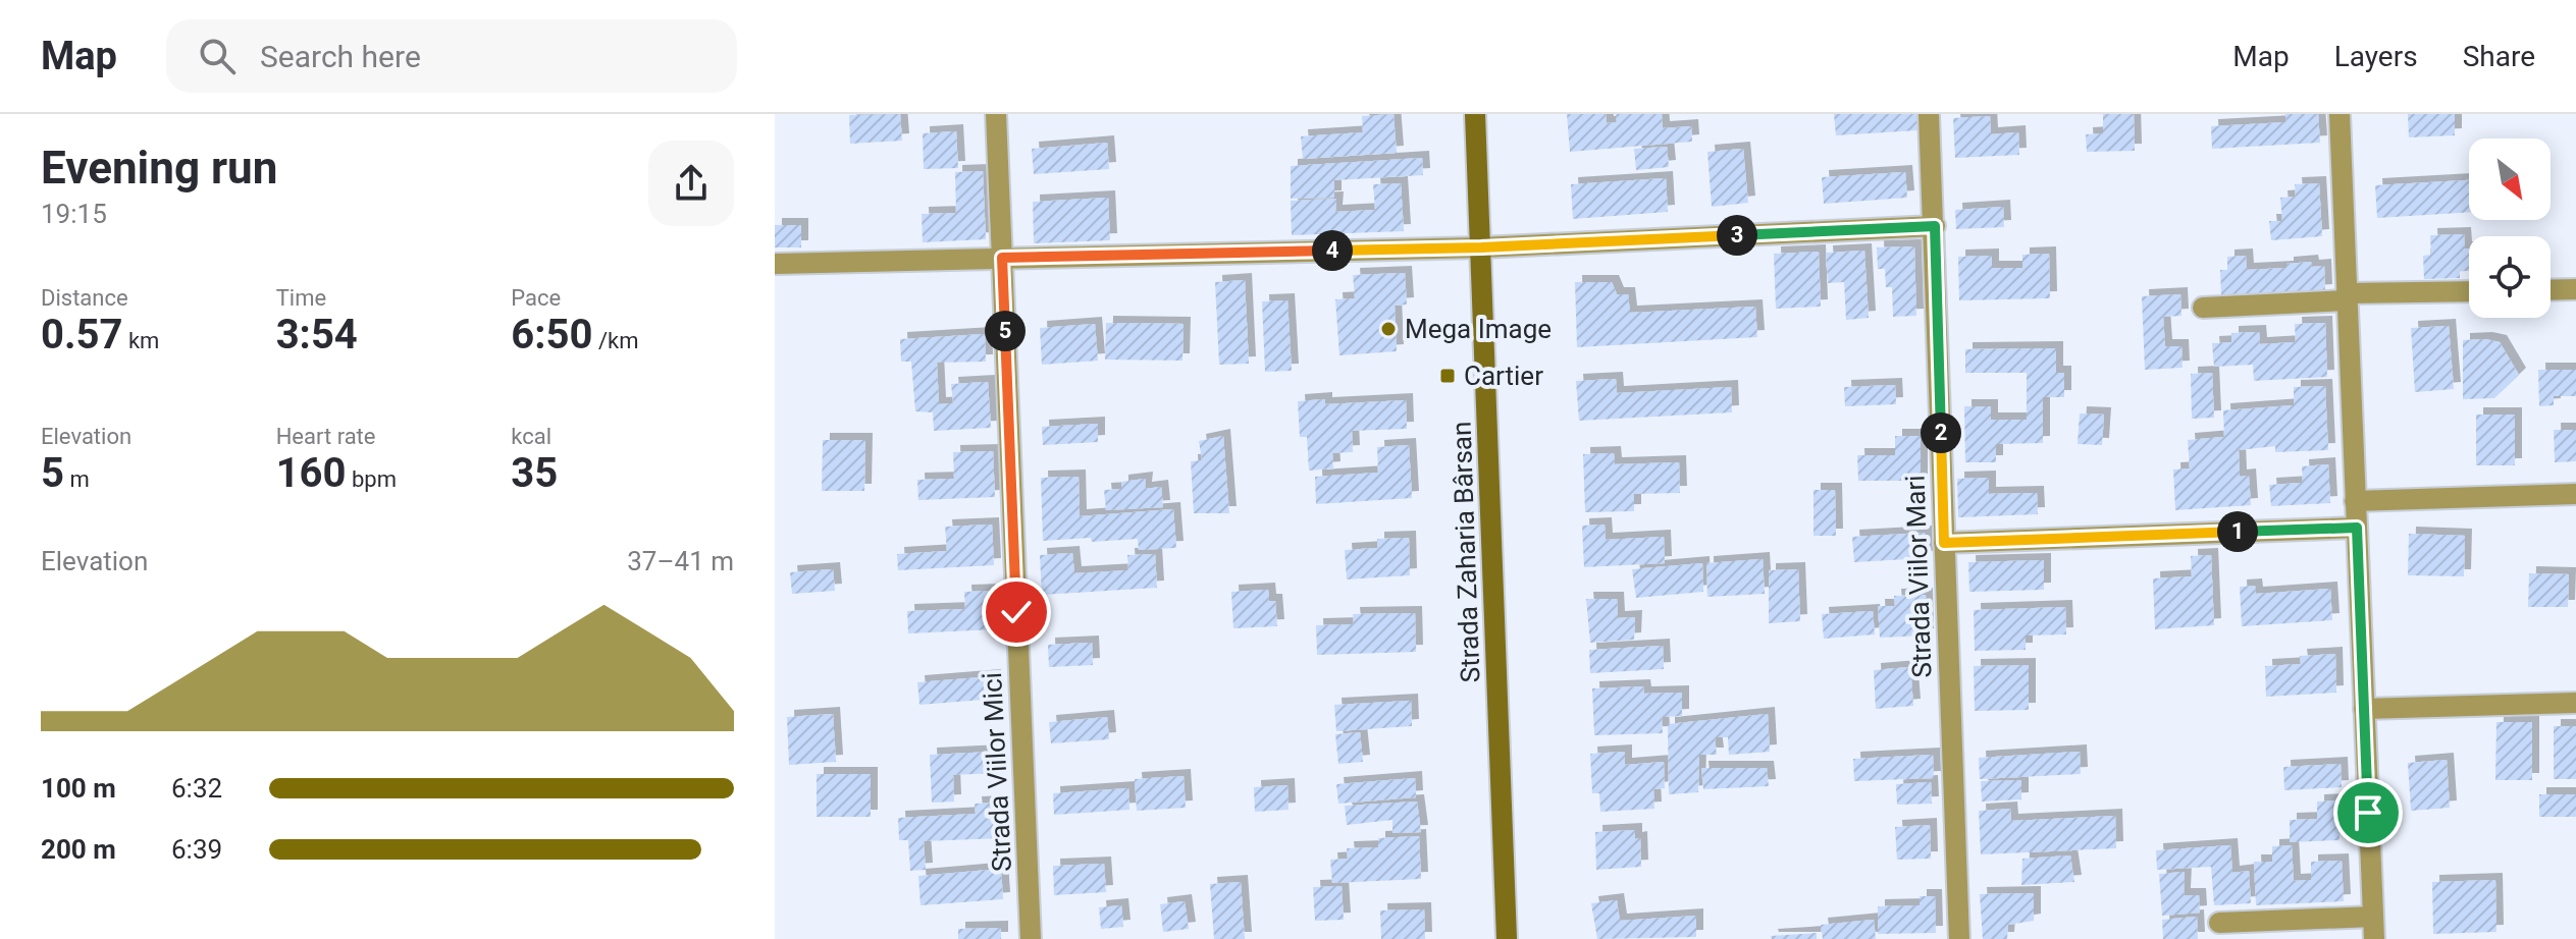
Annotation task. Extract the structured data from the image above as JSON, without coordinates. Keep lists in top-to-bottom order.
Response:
{
  "streets": {
    "main road": ["Strada Zaharia Bârsan"],
    "street": ["Strada Viilor Mari", "Strada Viilor Mici"]
  },
  "places": {
    "other": ["Mega Image"],
    "transit": ["Cartier"]
  },
  "north": "bottom right",
  "page": {
    "header": "Map",
    "search": "Search here",
    "nav": ["Map", "Layers", "Share"],
    "heading": ["Evening run", "19:15"],
    "pins": [
      "3",
      "4",
      "5",
      "2",
      "1"
    ],
    "stats": [
      ["Distance", "0.57 km"],
      ["Time", "3:54"],
      ["Pace", "6:50 /km"],
      ["Elevation", "5 m"],
      ["Heart rate", "160 bpm"],
      ["kcal", "35"]
    ],
    "chart": ["Elevation", "37–41 m"],
    "list": [
      {
        "name": "100 m",
        "note": "6:32"
      },
      {
        "name": "200 m",
        "note": "6:39"
      }
    ]
  }
}
